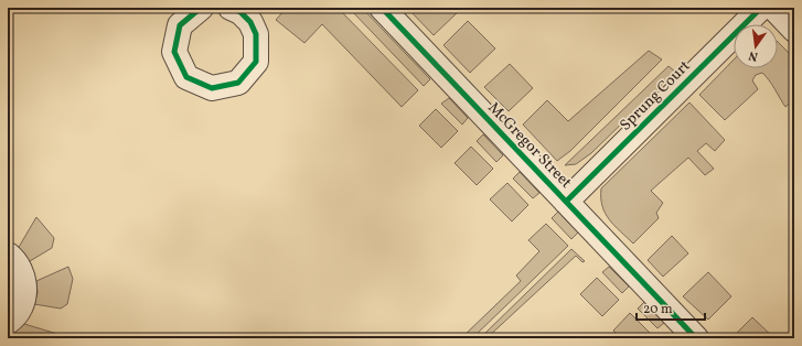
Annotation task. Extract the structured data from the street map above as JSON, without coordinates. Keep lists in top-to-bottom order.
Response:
{
  "streets": {
    "street": ["Sprung Court", "McGregor Street"]
  },
  "crossings": [
    ["Sprung Court", "McGregor Street"]
  ],
  "scale_bar": "20 m",
  "north": "bottom"
}
